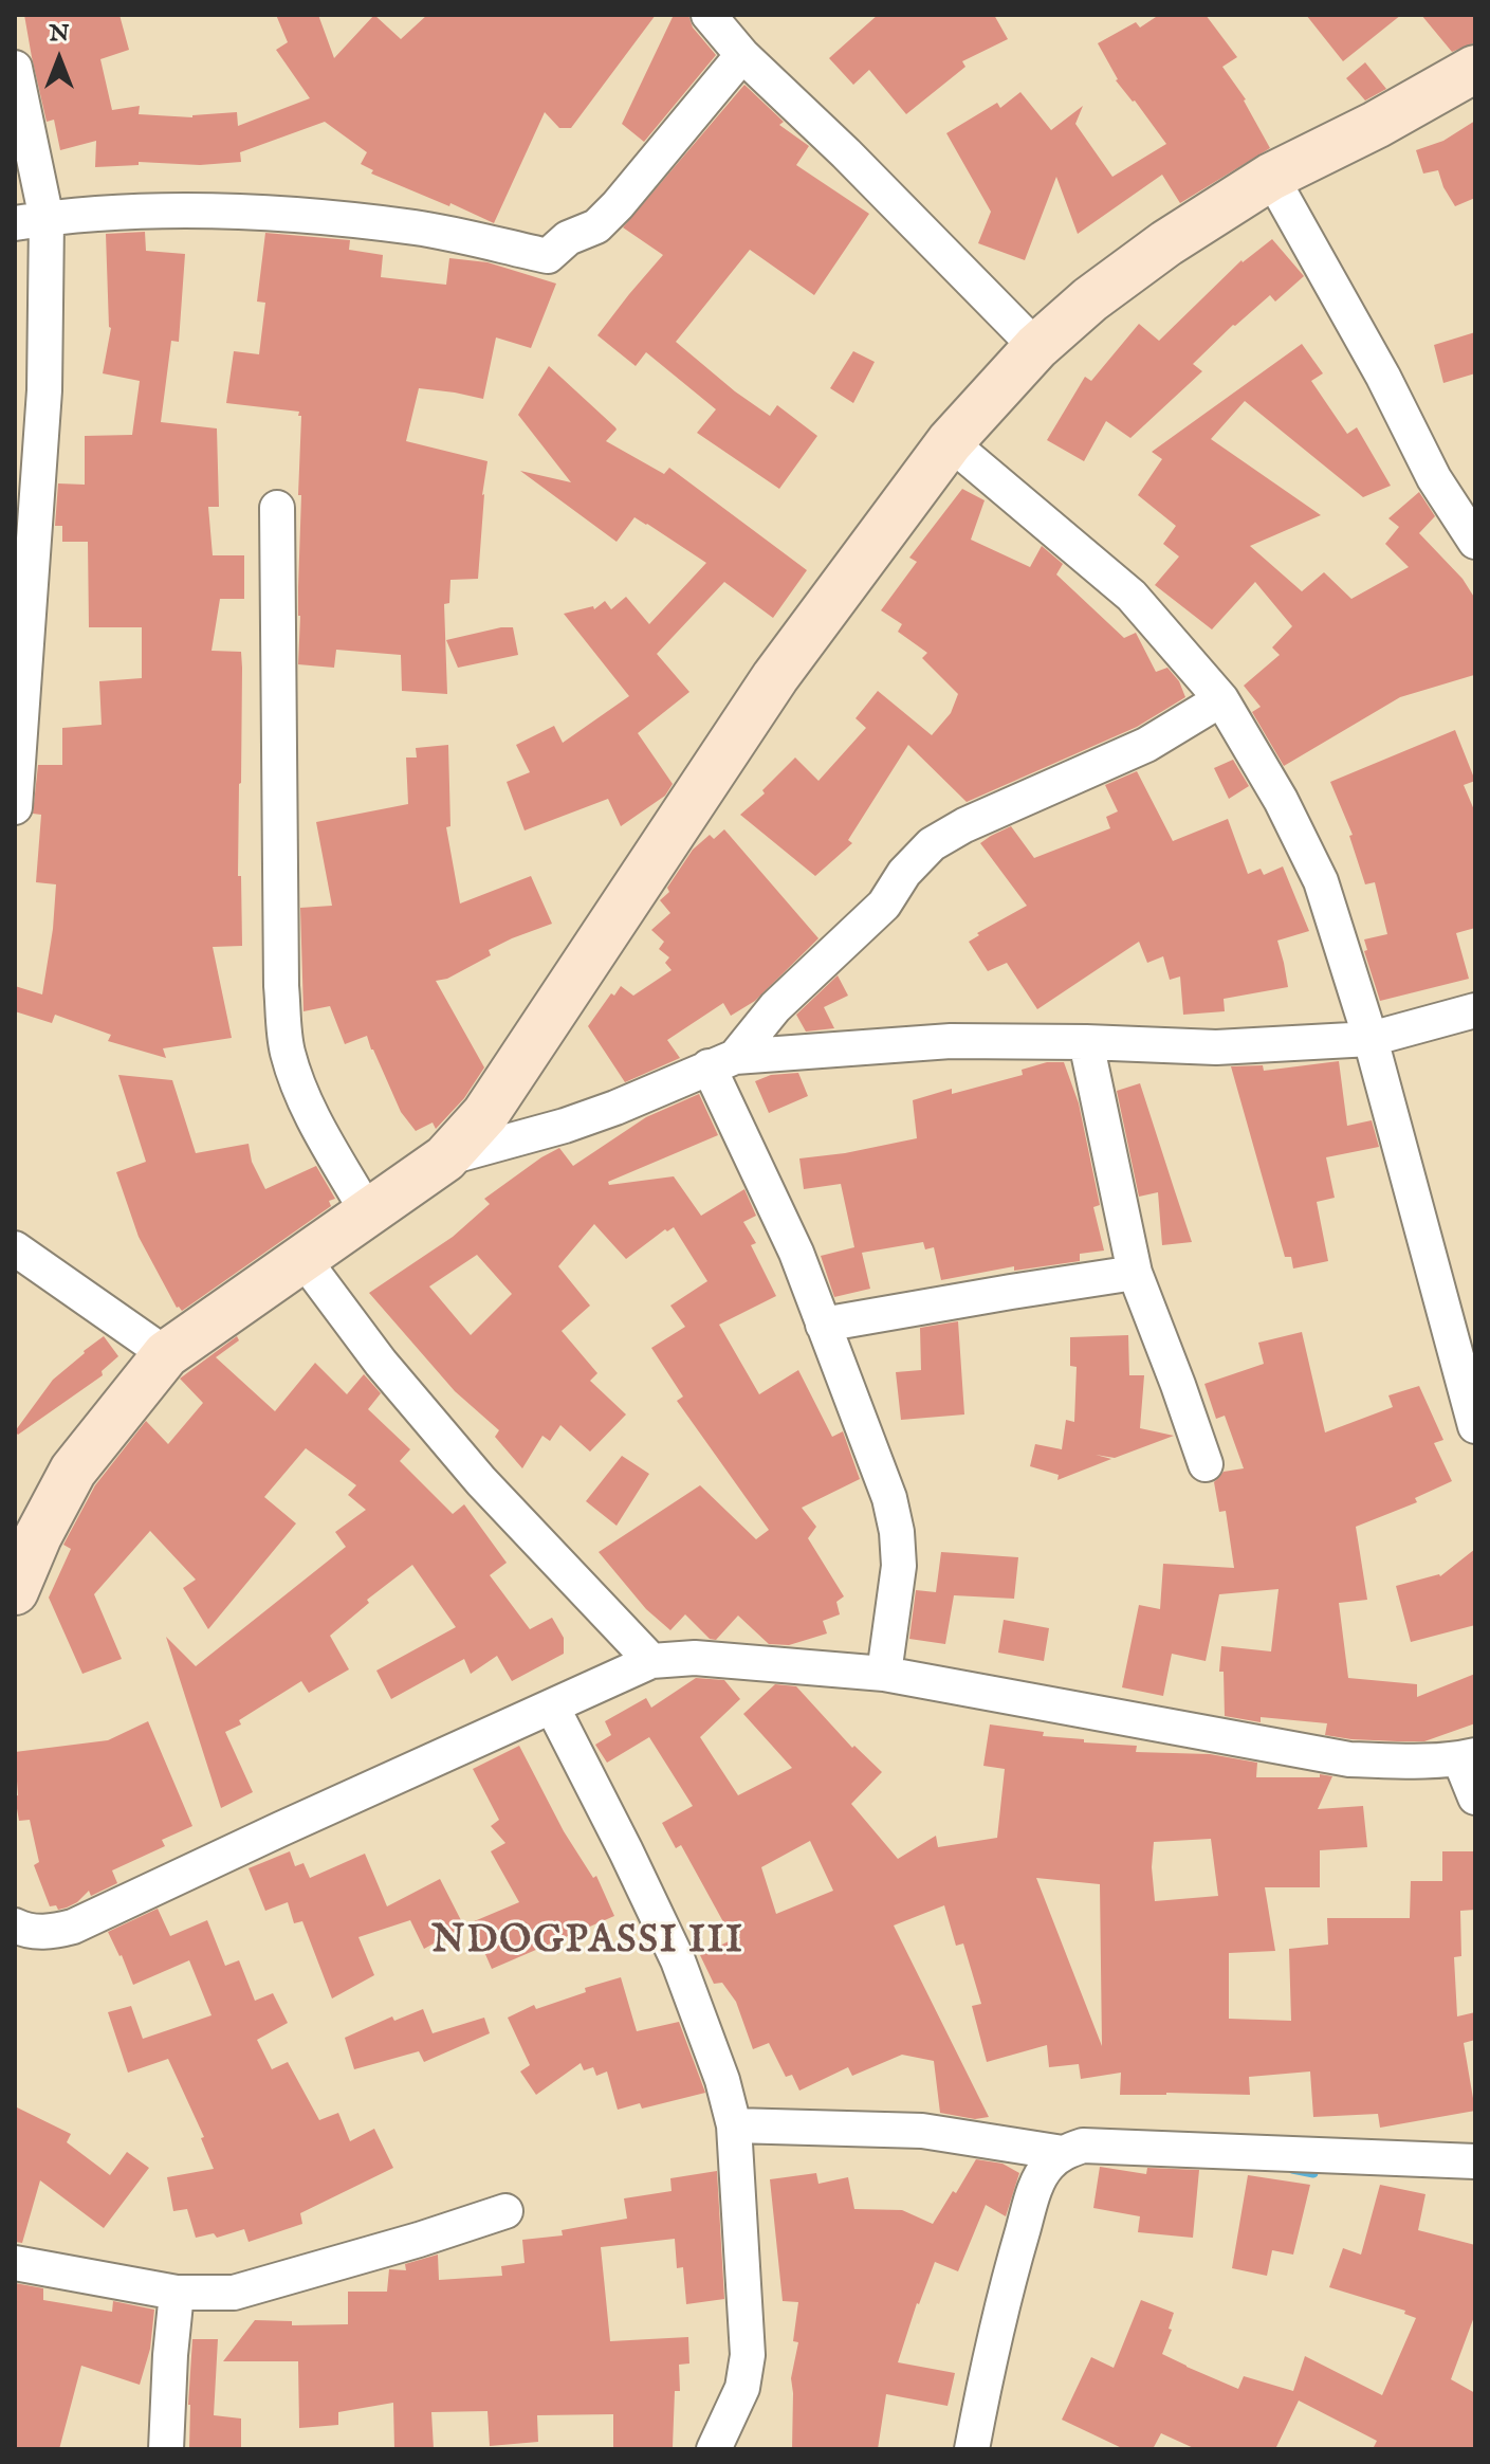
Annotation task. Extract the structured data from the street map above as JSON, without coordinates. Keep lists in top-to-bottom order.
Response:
{
  "districts": ["NDOGPASSI III"],
  "north": "top"
}
